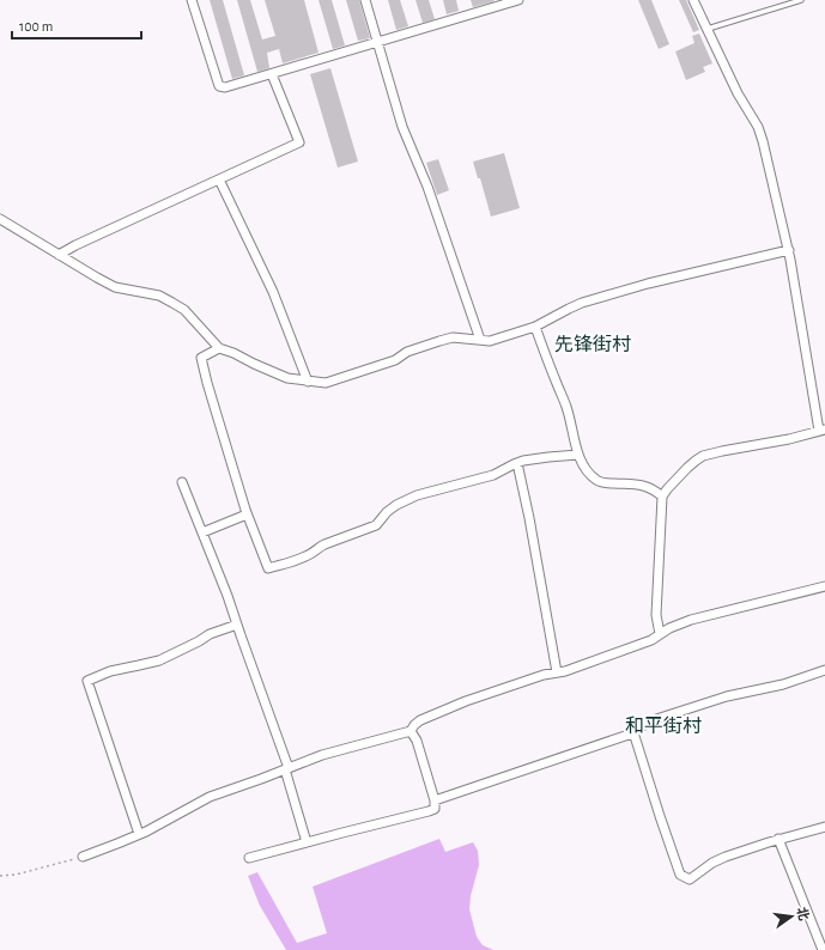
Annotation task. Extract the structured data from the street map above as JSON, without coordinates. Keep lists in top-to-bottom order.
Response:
{
  "districts": ["先锋街村", "和平街村"],
  "scale_bar": "100 m",
  "north": "right"
}
